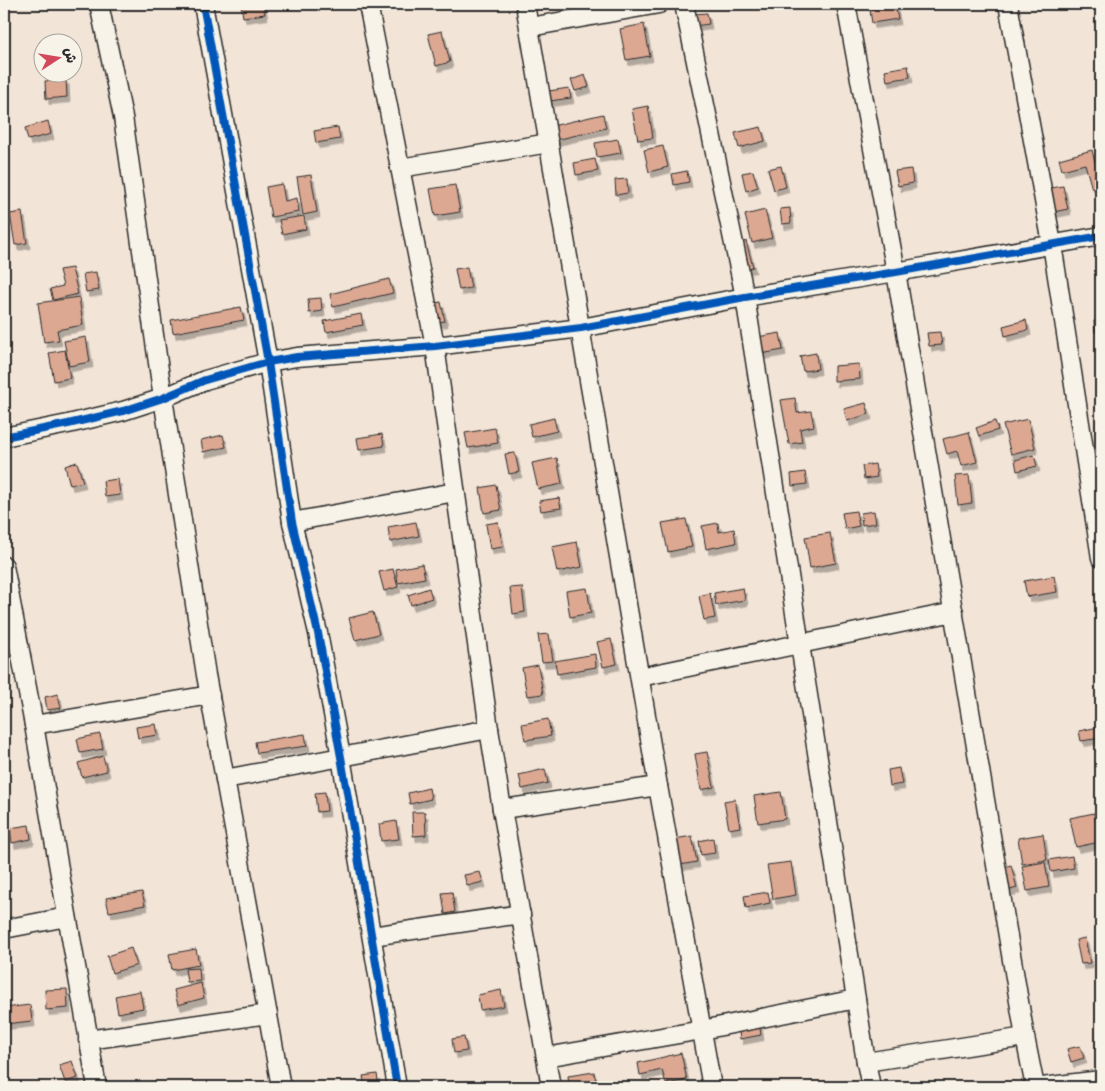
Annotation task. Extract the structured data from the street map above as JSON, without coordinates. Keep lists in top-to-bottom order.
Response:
{
  "north": "right"
}
